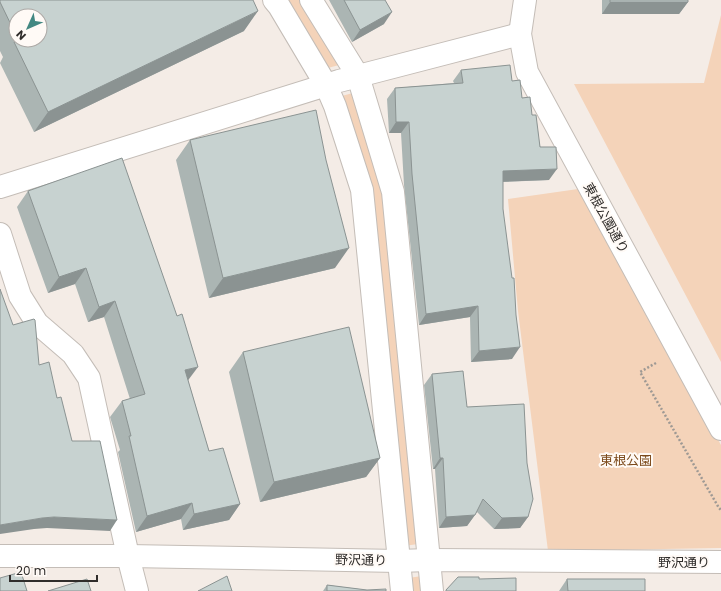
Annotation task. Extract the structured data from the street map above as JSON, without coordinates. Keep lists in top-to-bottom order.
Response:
{
  "streets": {
    "street": ["東根公園通り", "野沢通り"]
  },
  "parks": ["東根公園"],
  "scale_bar": "20 m",
  "north": "bottom left"
}
